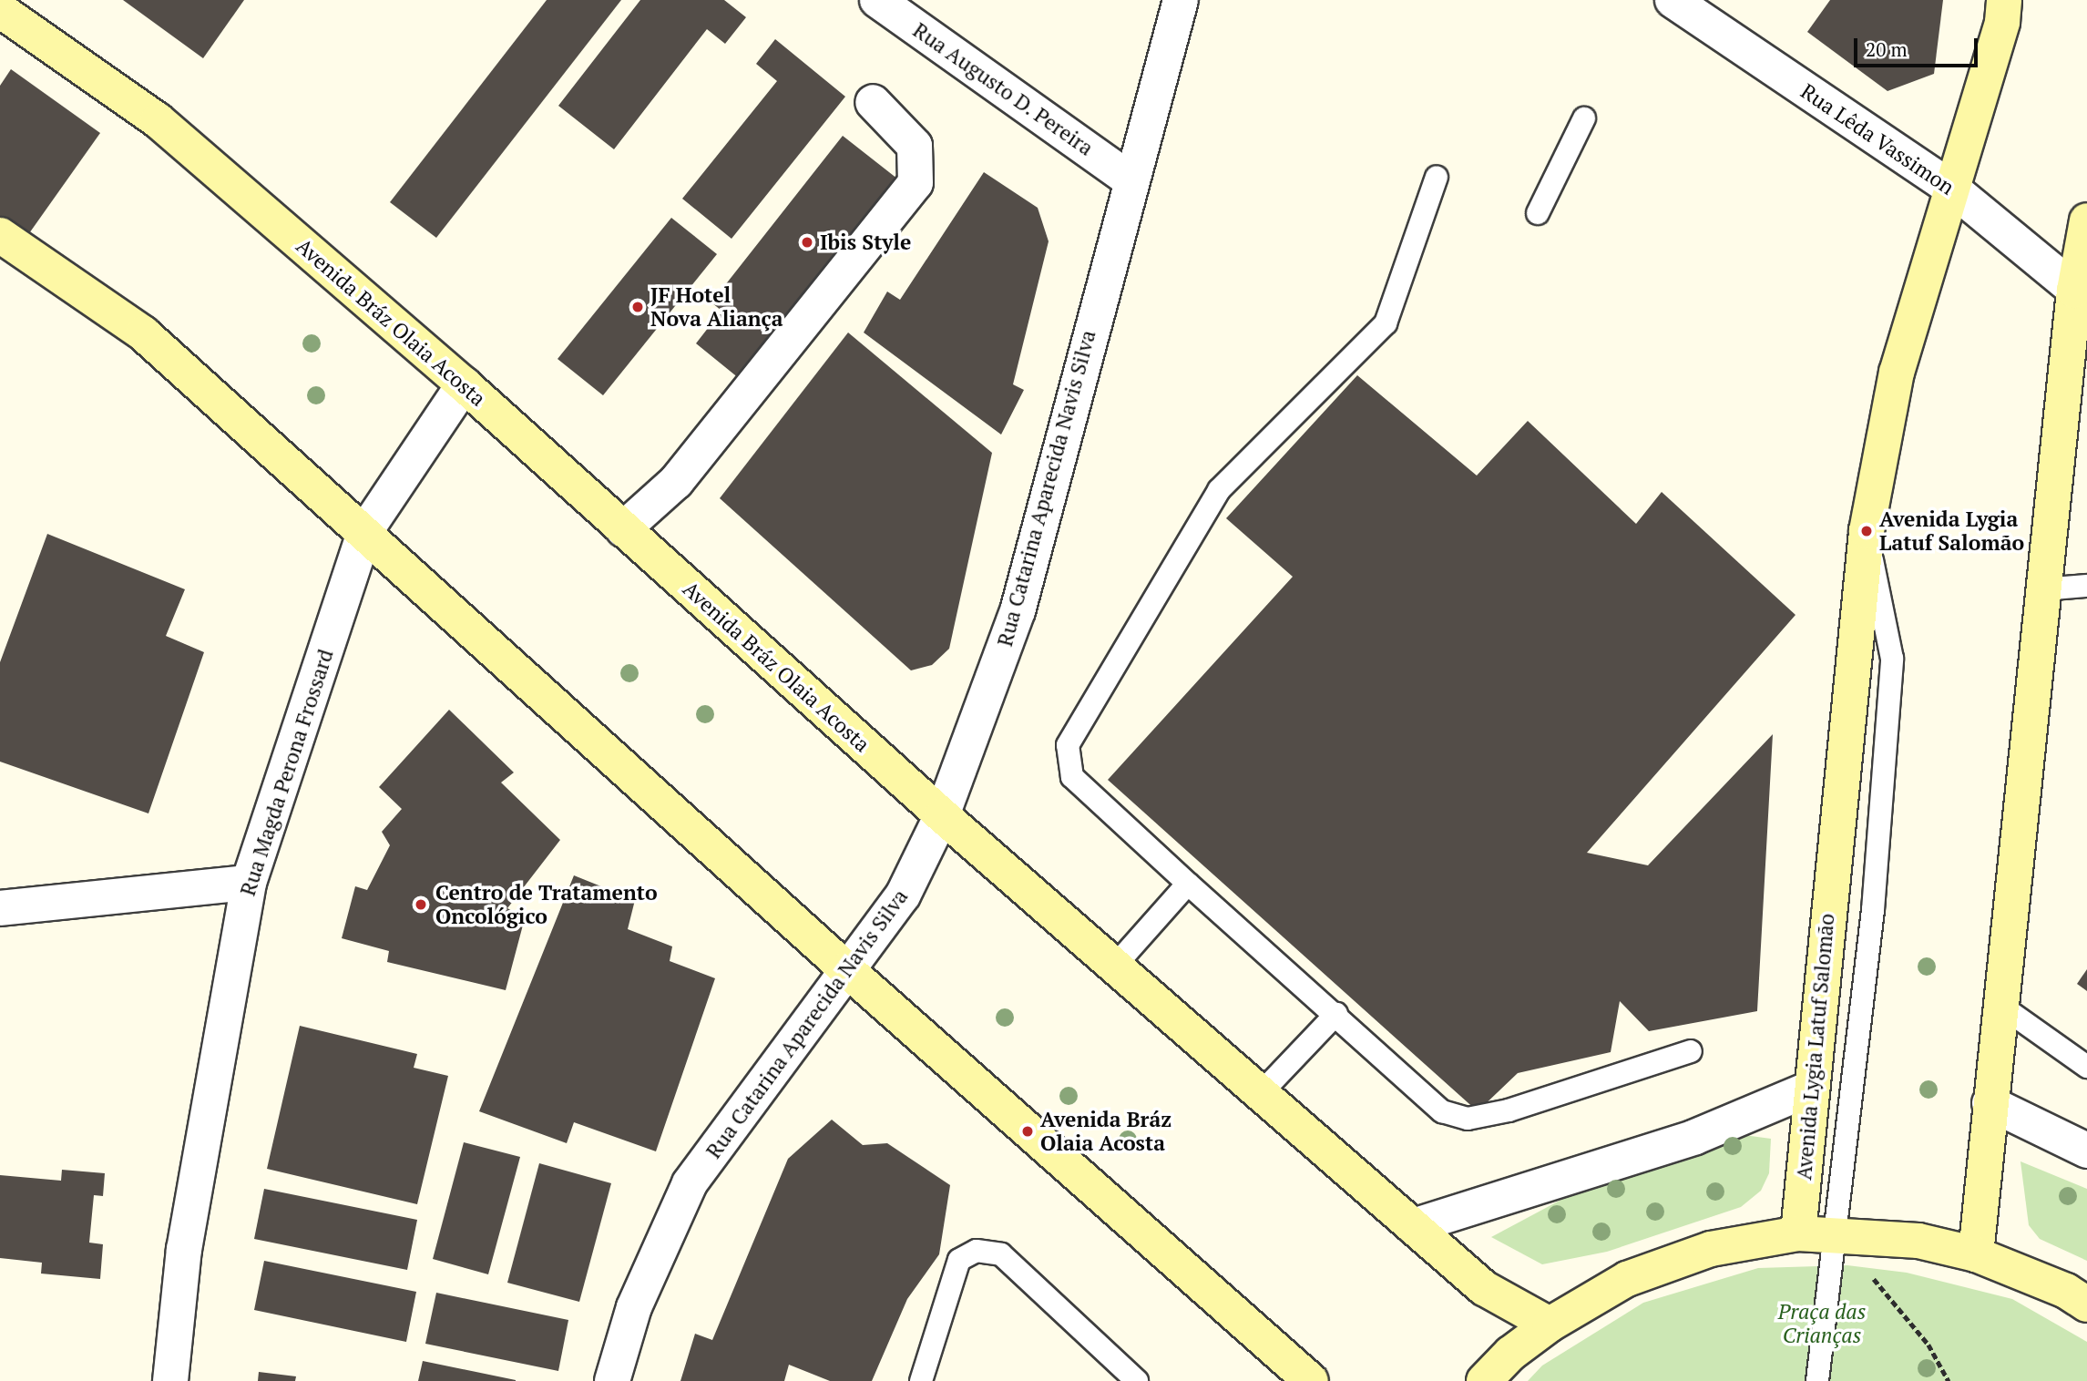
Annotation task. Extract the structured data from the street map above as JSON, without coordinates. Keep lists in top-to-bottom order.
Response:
{
  "streets": {
    "main road": ["Avenida Bráz Olaia Acosta", "Avenida Lygia Latuf Salomão"],
    "street": [
      "Rua Augusto D. Pereira",
      "Rua Lêda Vassimon",
      "Rua Catarina Aparecida Navis Silva",
      "Rua Magda Perona Frossard"
    ]
  },
  "crossings": [
    ["Rua Augusto D. Pereira", "Rua Catarina Aparecida Navis Silva"],
    ["Rua Lêda Vassimon", "Avenida Lygia Latuf Salomão"],
    ["Avenida Bráz Olaia Acosta", "Rua Catarina Aparecida Navis Silva"],
    ["Avenida Bráz Olaia Acosta", "Rua Magda Perona Frossard"]
  ],
  "parks": ["Praça das Crianças"],
  "places": [
    "Ibis Style",
    "JF Hotel Nova Aliança",
    "Avenida Lygia Latuf Salomão",
    "Centro de Tratamento Oncológico",
    "Avenida Bráz Olaia Acosta"
  ],
  "scale_bar": "20 m"
}
